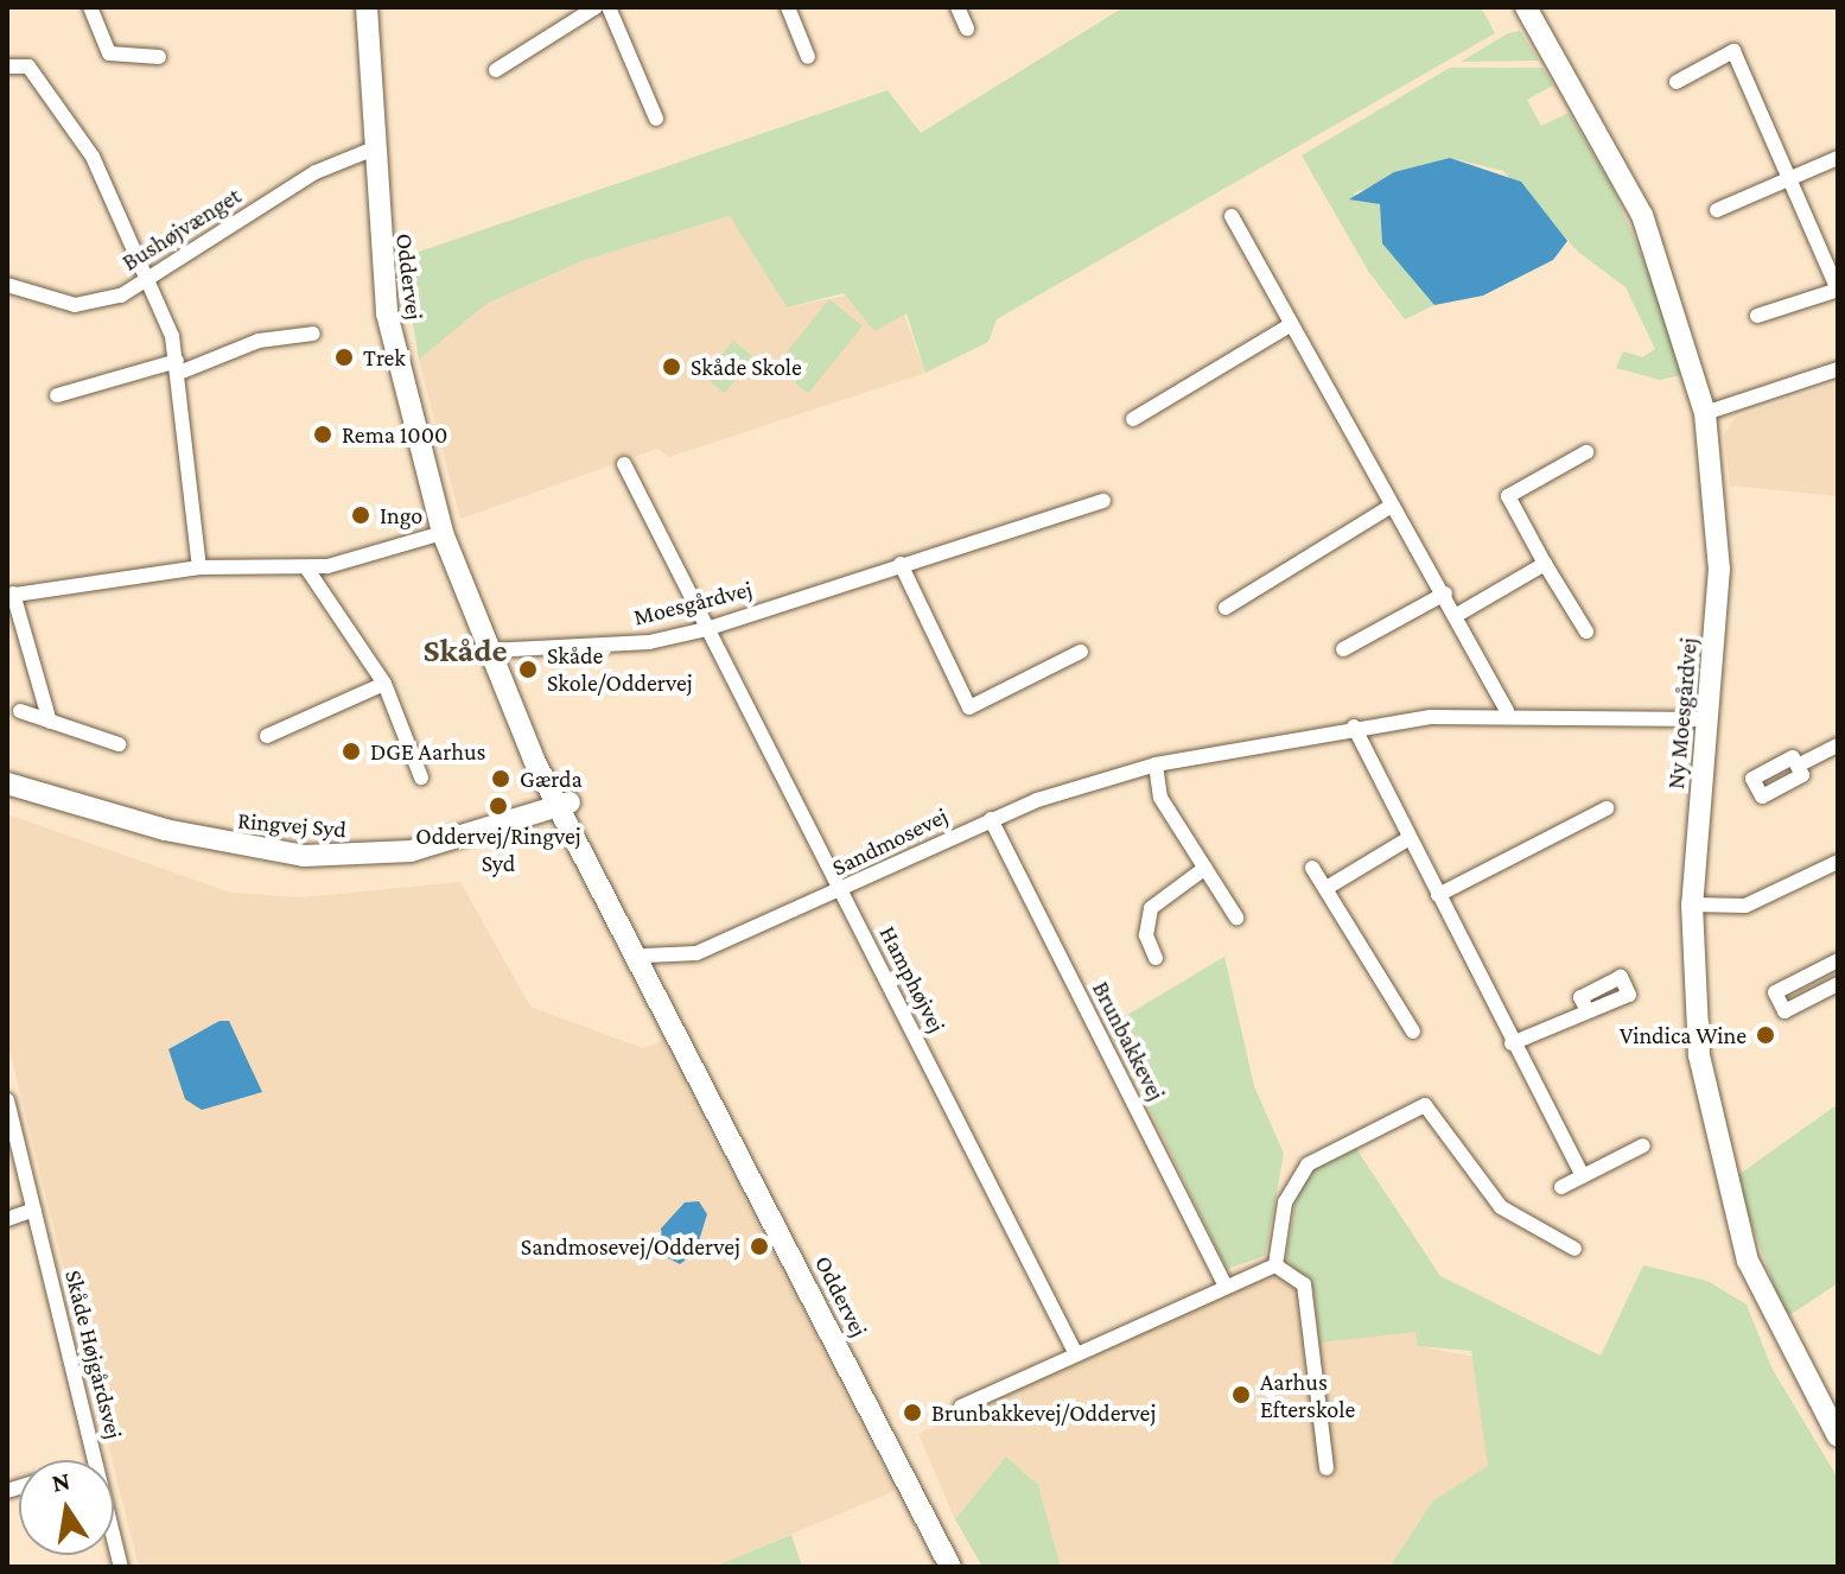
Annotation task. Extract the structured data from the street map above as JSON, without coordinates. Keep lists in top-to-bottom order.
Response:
{
  "streets": {
    "street": [
      "Bushøjvænget",
      "Oddervej",
      "Moesgårdvej",
      "Ny Moesgårdvej",
      "Ringvej Syd",
      "Sandmosevej",
      "Hamphøjvej",
      "Brunbakkevej",
      "Skåde Højgårdsvej"
    ]
  },
  "crossings": [
    ["Bushøjvænget", "Oddervej"],
    ["Oddervej", "Moesgårdvej"],
    ["Oddervej", "Ringvej Syd"],
    ["Oddervej", "Sandmosevej"],
    ["Moesgårdvej", "Hamphøjvej"],
    ["Ny Moesgårdvej", "Sandmosevej"],
    ["Sandmosevej", "Hamphøjvej"],
    ["Sandmosevej", "Brunbakkevej"]
  ],
  "districts": ["Skåde"],
  "places": [
    "Trek",
    "Skåde Skole",
    "Rema 1000",
    "Ingo",
    "Skåde Skole/Oddervej",
    "DGE Aarhus",
    "Gærda",
    "Oddervej/Ringvej Syd",
    "Vindica Wine",
    "Sandmosevej/Oddervej",
    "Aarhus Efterskole",
    "Brunbakkevej/Oddervej"
  ],
  "north": "top"
}
